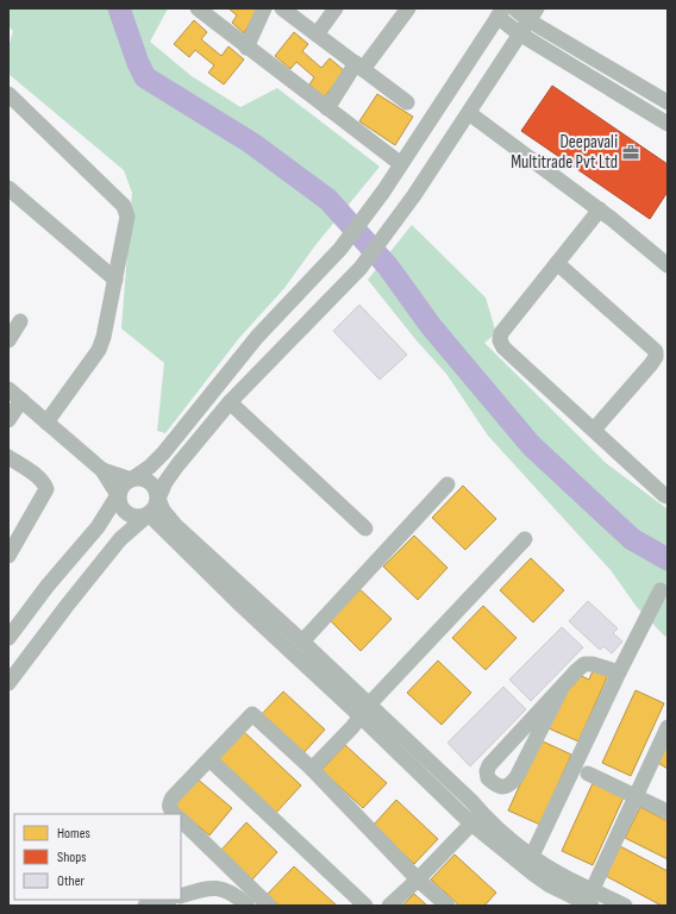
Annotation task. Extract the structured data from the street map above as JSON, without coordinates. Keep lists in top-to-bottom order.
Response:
{
  "places": {
    "office": ["Deepavali Multitrade Pvt Ltd"]
  },
  "legend": ["Homes", "Shops", "Other"]
}
